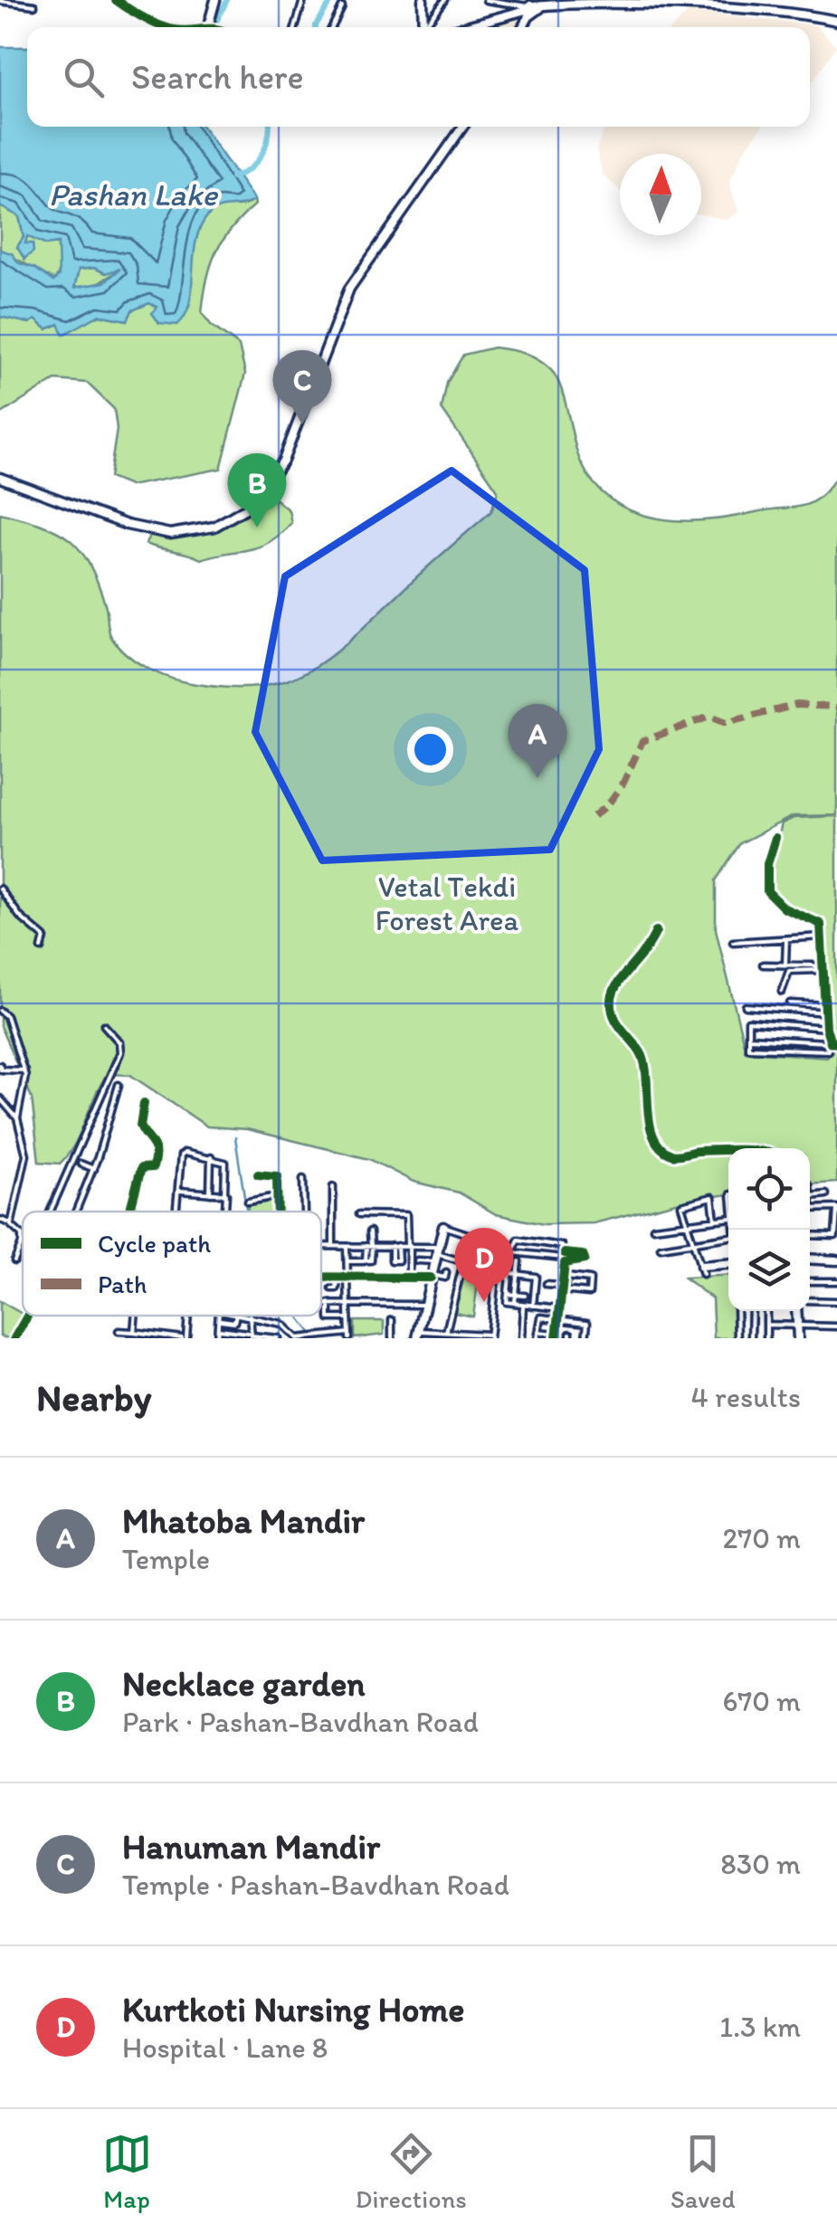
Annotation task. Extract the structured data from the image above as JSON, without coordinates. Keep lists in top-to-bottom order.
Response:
{
  "water": ["Pashan Lake"],
  "parks": ["Vetal Tekdi Forest Area"],
  "legend": ["Cycle path", "Path"],
  "north": "top",
  "page": {
    "search": "Search here",
    "pins": [
      "C",
      "B",
      "A",
      "D"
    ],
    "heading": ["Nearby", "4 results"],
    "list": [
      {
        "mark": "A",
        "name": "Mhatoba Mandir",
        "note": "Temple",
        "value": "270 m"
      },
      {
        "mark": "B",
        "name": "Necklace garden",
        "note": "Park · Pashan-Bavdhan Road",
        "value": "670 m"
      },
      {
        "mark": "C",
        "name": "Hanuman Mandir",
        "note": "Temple · Pashan-Bavdhan Road",
        "value": "830 m"
      },
      {
        "mark": "D",
        "name": "Kurtkoti Nursing Home",
        "note": "Hospital · Lane 8",
        "value": "1.3 km"
      }
    ],
    "nav": ["Map", "Directions", "Saved"]
  }
}
